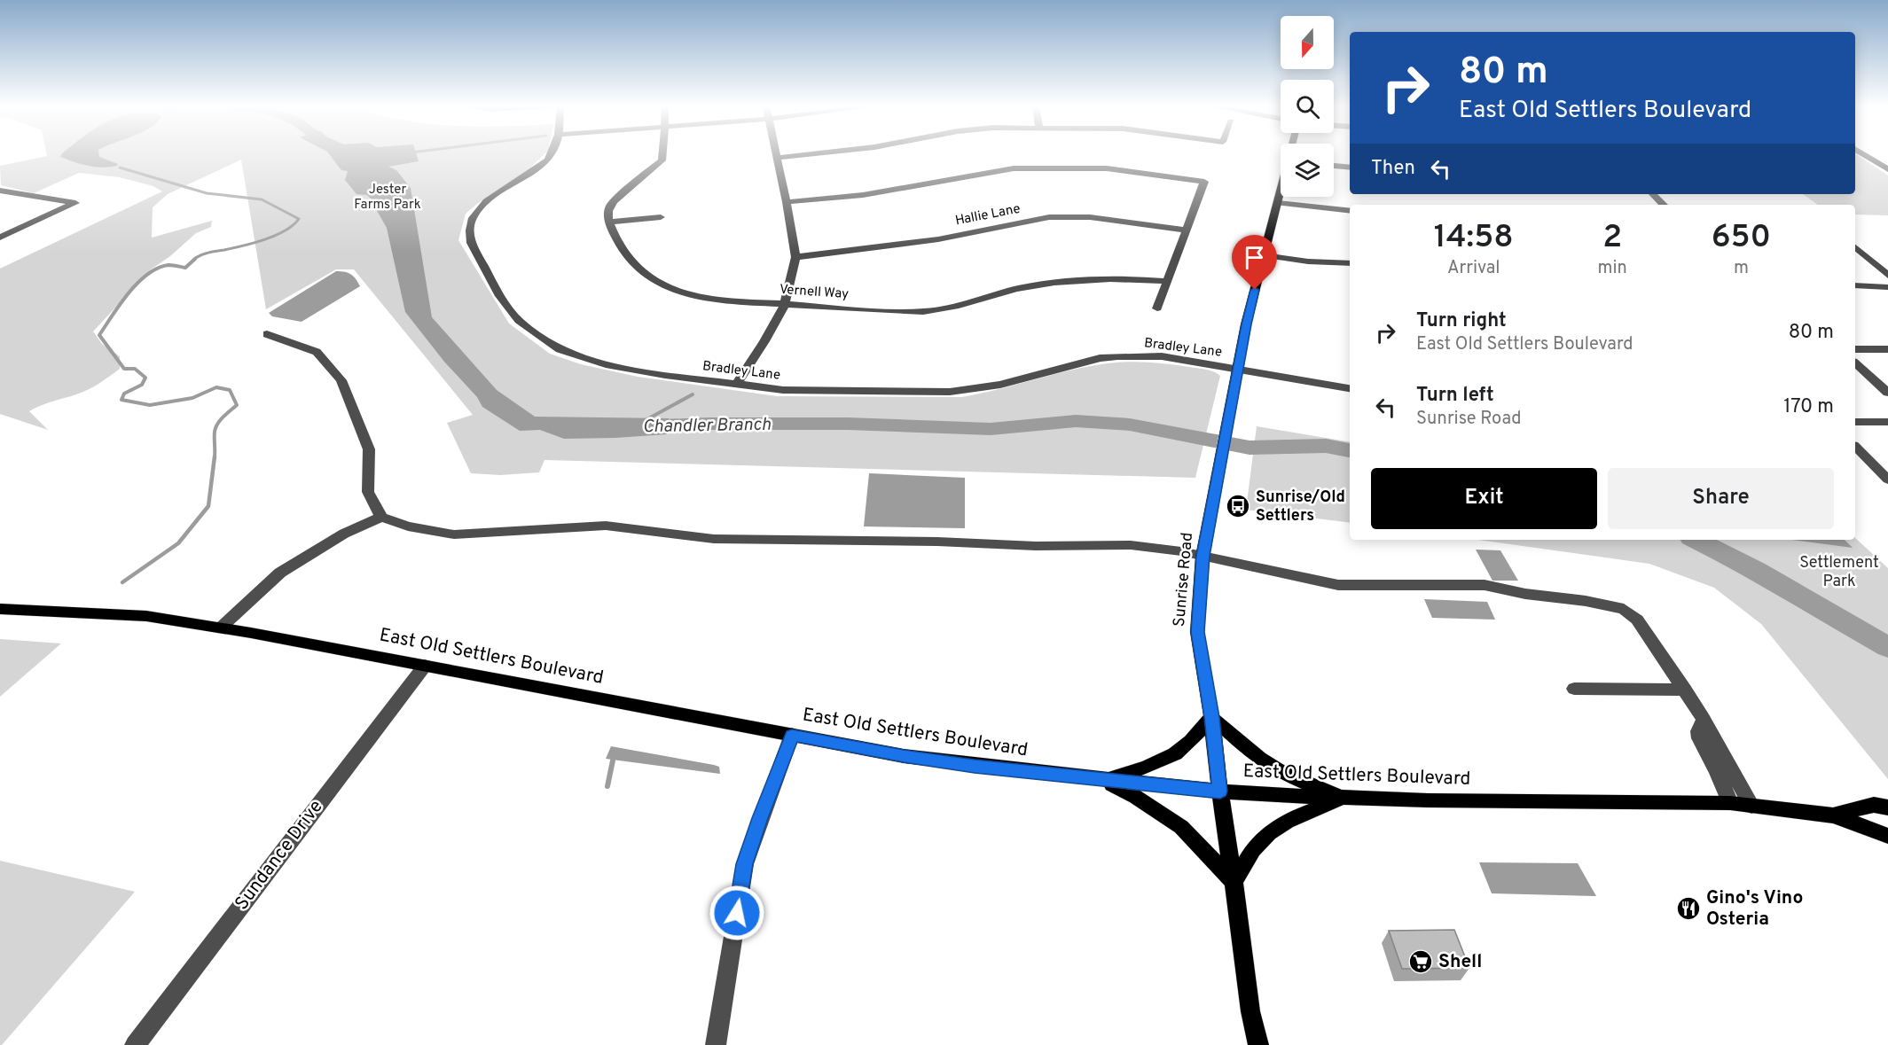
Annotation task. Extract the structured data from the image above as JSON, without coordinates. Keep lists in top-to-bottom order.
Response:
{
  "streets": {
    "main road": ["Sunrise Road", "East Old Settlers Boulevard"],
    "street": [
      "Hallie Lane",
      "Vernell Way",
      "Bradley Lane",
      "Sundance Drive"
    ]
  },
  "crossings": [
    ["Bradley Lane", "Sunrise Road"],
    ["Sunrise Road", "East Old Settlers Boulevard"],
    ["East Old Settlers Boulevard", "Sundance Drive"]
  ],
  "water": ["Chandler Branch"],
  "parks": ["Jester Farms Park", "Settlement Park"],
  "places": {
    "bus stop": ["Sunrise/Old Settlers"],
    "restaurant": ["Gino's Vino Osteria"],
    "supermarket": ["Shell"]
  },
  "north": "bottom",
  "page": {
    "turn": ["80 m", "East Old Settlers Boulevard"],
    "then": "Then",
    "eta": [
      "14:58",
      "Arrival",
      "2",
      "min",
      "650",
      "m"
    ],
    "list": [
      {
        "name": "Turn right",
        "note": "East Old Settlers Boulevard",
        "value": "80 m"
      },
      {
        "name": "Turn left",
        "note": "Sunrise Road",
        "value": "170 m"
      }
    ],
    "buttons": ["Exit", "Share"]
  }
}
